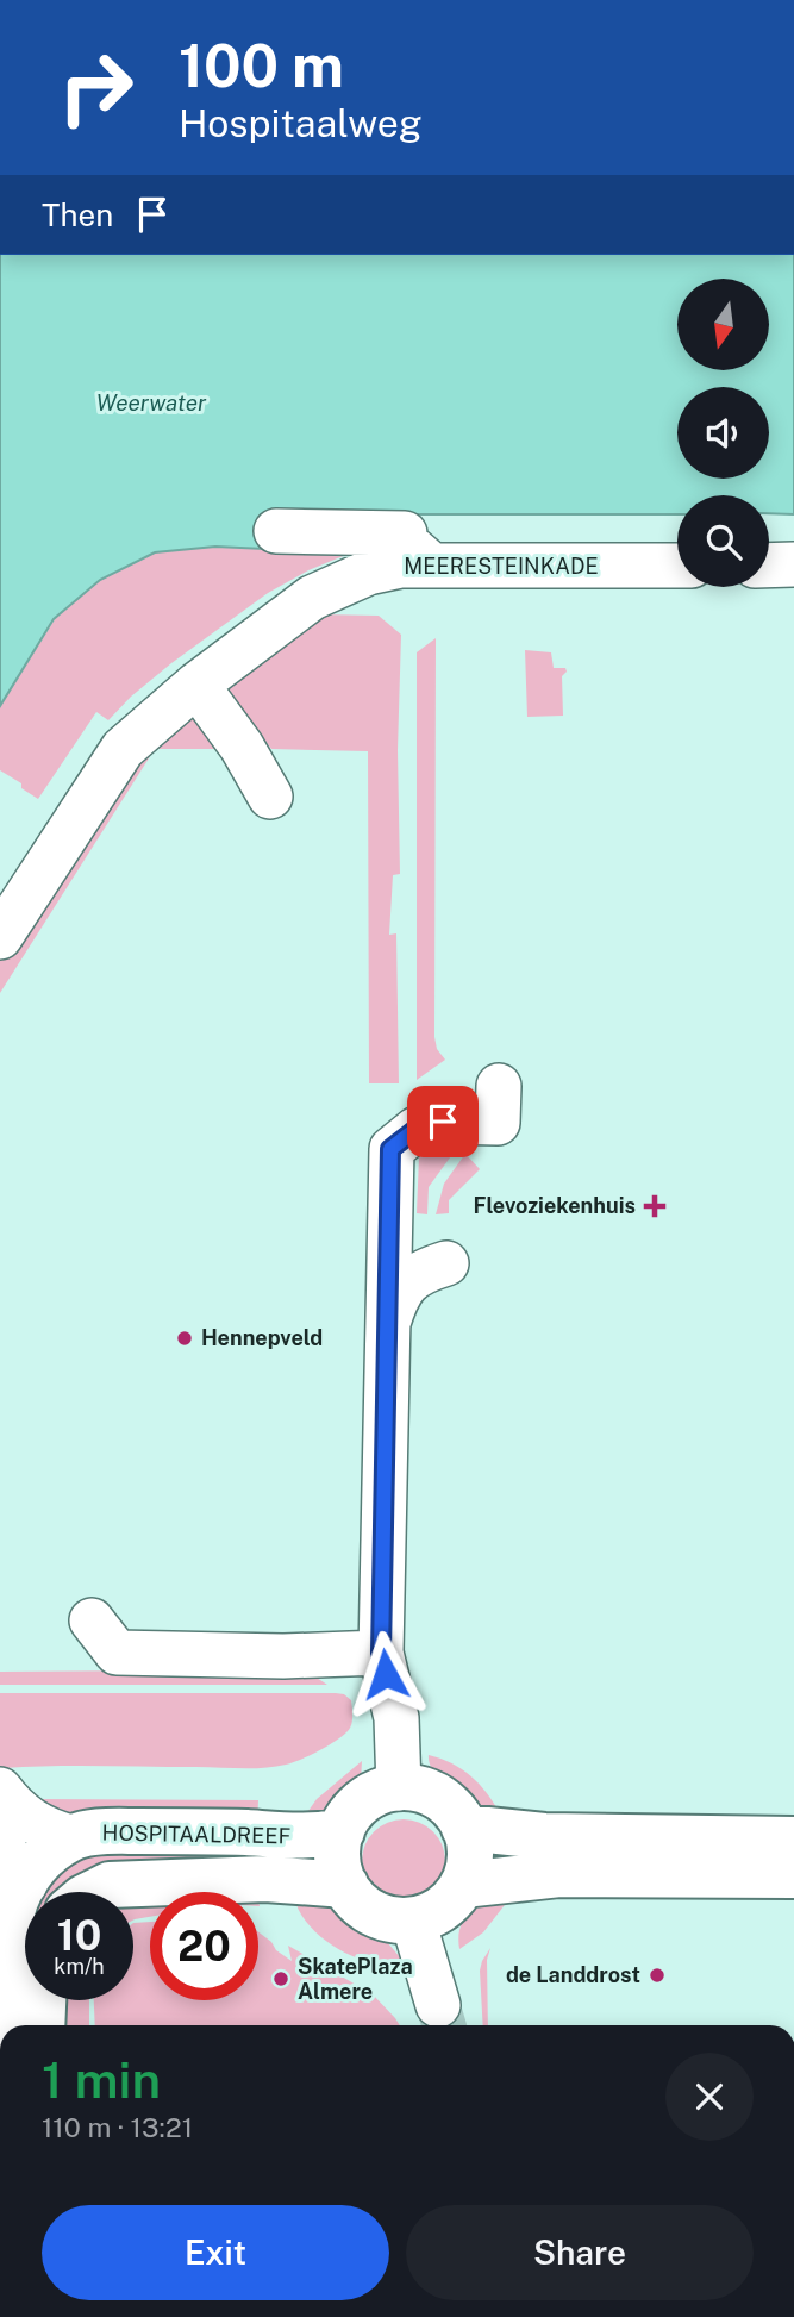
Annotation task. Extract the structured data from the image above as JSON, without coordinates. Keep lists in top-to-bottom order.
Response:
{
  "streets": {
    "main road": ["HOSPITAALDREEF"],
    "street": ["MEERESTEINKADE"]
  },
  "water": ["Weerwater"],
  "places": {
    "health": ["Flevoziekenhuis"],
    "other": ["Hennepveld", "de Landdrost", "SkatePlaza Almere"]
  },
  "north": "bottom",
  "page": {
    "turn": ["100 m", "Hospitaalweg"],
    "then": "Then",
    "speed": "10 km/h",
    "limit": "20",
    "heading": ["1 min", "110 m · 13:21"],
    "buttons": ["Exit", "Share"]
  }
}
